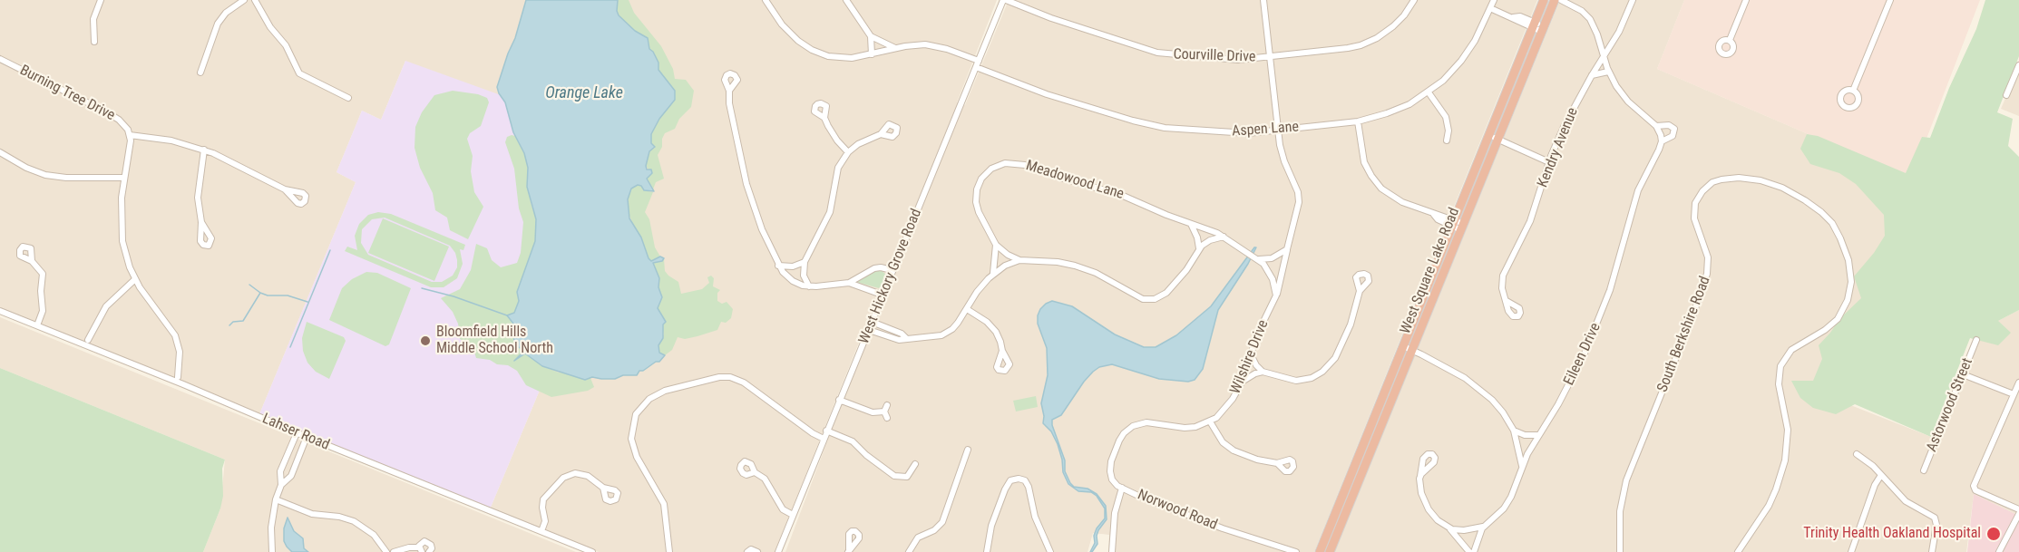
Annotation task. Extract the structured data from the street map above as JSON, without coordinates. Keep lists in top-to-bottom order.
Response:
{
  "streets": {
    "highway": ["West Square Lake Road"],
    "street": [
      "Courville Drive",
      "Burning Tree Drive",
      "Aspen Lane",
      "Kendry Avenue",
      "Meadowood Lane",
      "West Hickory Grove Road",
      "South Berkshire Road",
      "Eileen Drive",
      "Wilshire Drive",
      "Astorwood Street",
      "Lahser Road",
      "Norwood Road"
    ]
  },
  "crossings": [
    ["Courville Drive", "West Hickory Grove Road"],
    ["Courville Drive", "Wilshire Drive"],
    ["Aspen Lane", "West Hickory Grove Road"],
    ["Aspen Lane", "Wilshire Drive"],
    ["Kendry Avenue", "Eileen Drive"]
  ],
  "water": ["Orange Lake"],
  "places": ["Bloomfield Hills Middle School North", "Trinity Health Oakland Hospital"]
}
